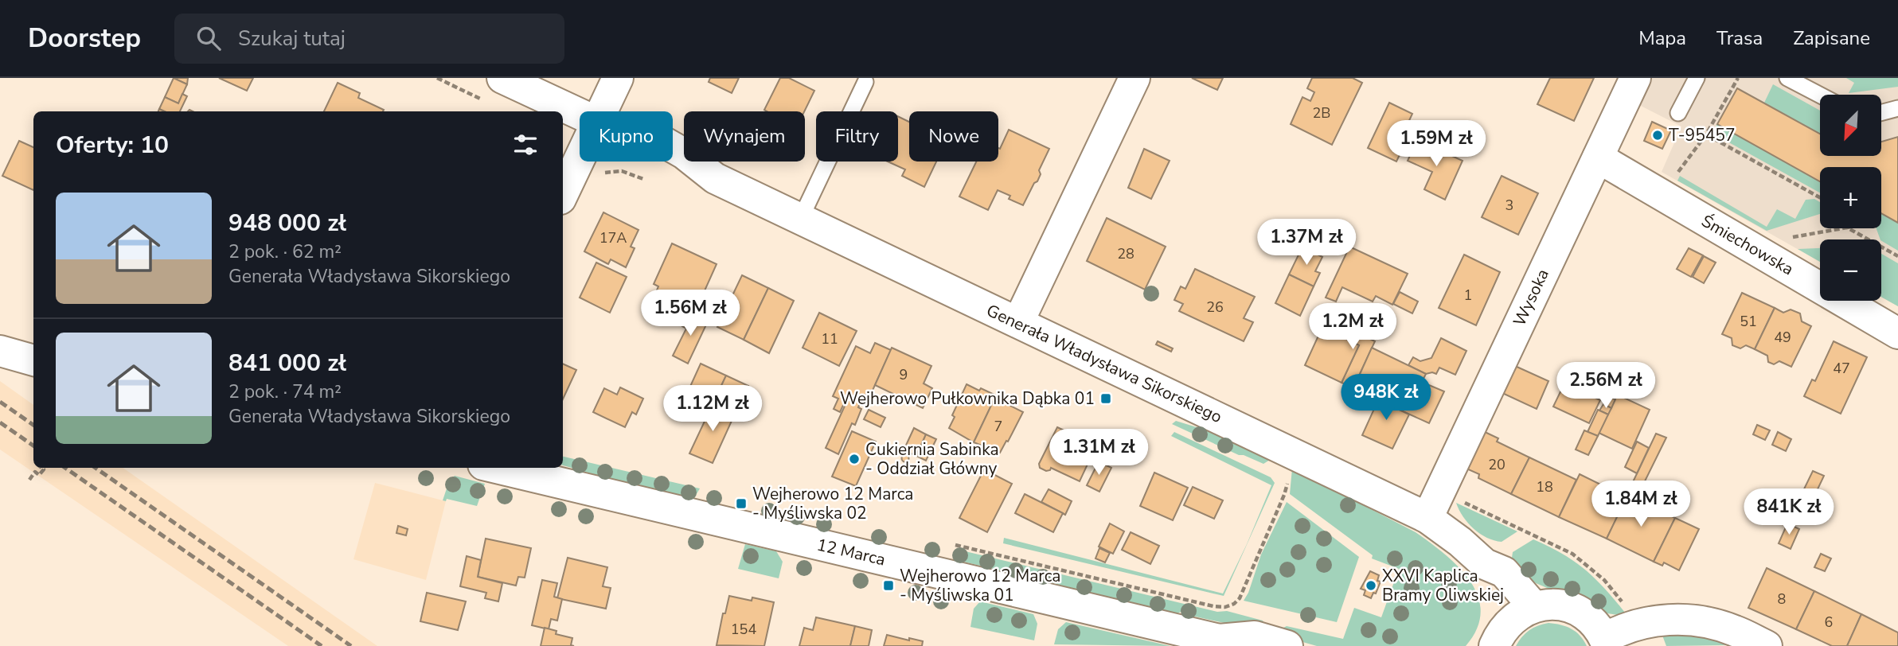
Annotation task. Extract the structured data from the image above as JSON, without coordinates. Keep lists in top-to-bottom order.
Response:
{
  "streets": {
    "street": [
      "Śmiechowska",
      "Wysoka",
      "Generała Władysława Sikorskiego",
      "12 Marca"
    ]
  },
  "crossings": [
    ["Śmiechowska", "Wysoka"],
    ["Wysoka", "Generała Władysława Sikorskiego"]
  ],
  "places": {
    "other": ["T-95457", "Cukiernia Sabinka - Oddział Główny", "XXVI Kaplica Bramy Oliwskiej"],
    "transit": ["Wejherowo Pułkownika Dąbka 01", "Wejherowo 12 Marca - Myśliwska 02", "Wejherowo 12 Marca - Myśliwska 01"]
  },
  "house_numbers": [
    "2B",
    "3",
    "17A",
    "28",
    "1",
    "26",
    "51",
    "49",
    "11",
    "47",
    "9",
    "7",
    "20",
    "18",
    "8",
    "6",
    "154"
  ],
  "north": "bottom left",
  "page": {
    "header": "Doorstep",
    "search": "Szukaj tutaj",
    "nav": ["Mapa", "Trasa", "Zapisane"],
    "map_buttons": ["+", "−"],
    "chip": [
      "Kupno",
      "Wynajem",
      "Filtry",
      "Nowe"
    ],
    "heading": "Oferty: 10",
    "price": [
      "1.59M zł",
      "1.37M zł",
      "1.56M zł",
      "1.2M zł",
      "2.56M zł",
      "948K zł",
      "1.12M zł",
      "1.31M zł",
      "1.84M zł",
      "841K zł"
    ],
    "list": [
      {
        "name": "948 000 zł",
        "note": "2 pok. · 62 m² · Generała Władysława Sikorskiego"
      },
      {
        "name": "841 000 zł",
        "note": "2 pok. · 74 m² · Generała Władysława Sikorskiego"
      }
    ]
  }
}
